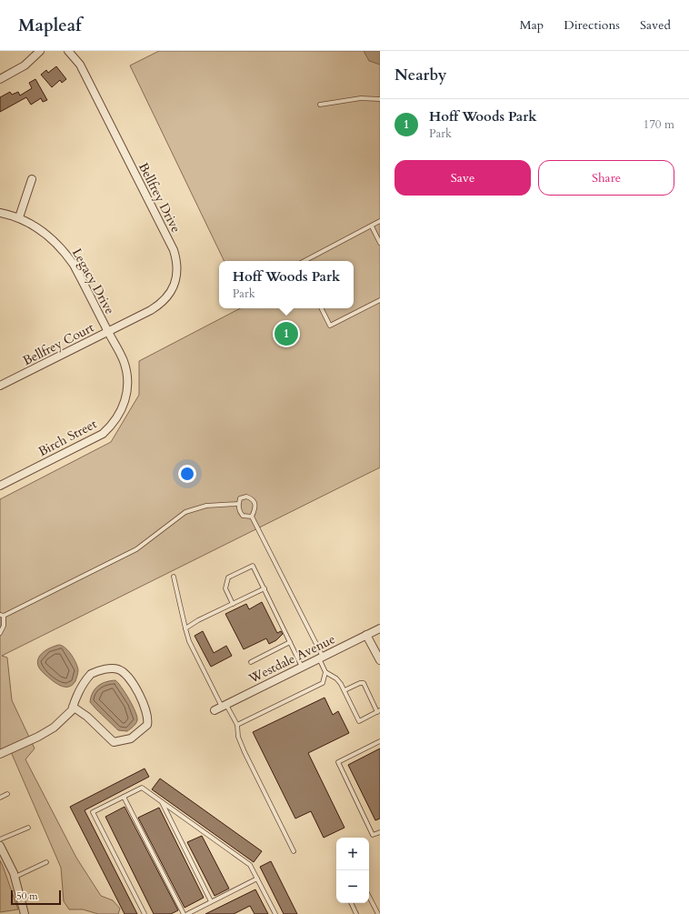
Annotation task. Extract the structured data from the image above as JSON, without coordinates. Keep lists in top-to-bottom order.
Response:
{
  "streets": {
    "street": [
      "Bellfrey Drive",
      "Legacy Drive",
      "Bellfrey Court",
      "Birch Street",
      "Westdale Avenue"
    ]
  },
  "crossings": [
    ["Bellfrey Drive", "Legacy Drive"],
    ["Bellfrey Drive", "Bellfrey Court"],
    ["Bellfrey Drive", "Birch Street"],
    ["Legacy Drive", "Bellfrey Court"],
    ["Legacy Drive", "Birch Street"],
    ["Bellfrey Court", "Birch Street"]
  ],
  "scale_bar": "50 m",
  "page": {
    "header": "Mapleaf",
    "nav": ["Map", "Directions", "Saved"],
    "heading": "Nearby",
    "list": [
      {
        "mark": "1",
        "name": "Hoff Woods Park",
        "note": "Park",
        "value": "170 m"
      }
    ],
    "buttons": ["Save", "Share"],
    "popup": ["Hoff Woods Park", "Park"],
    "pins": "1",
    "map_buttons": ["+", "−"],
    "scale": "50 m"
  }
}
